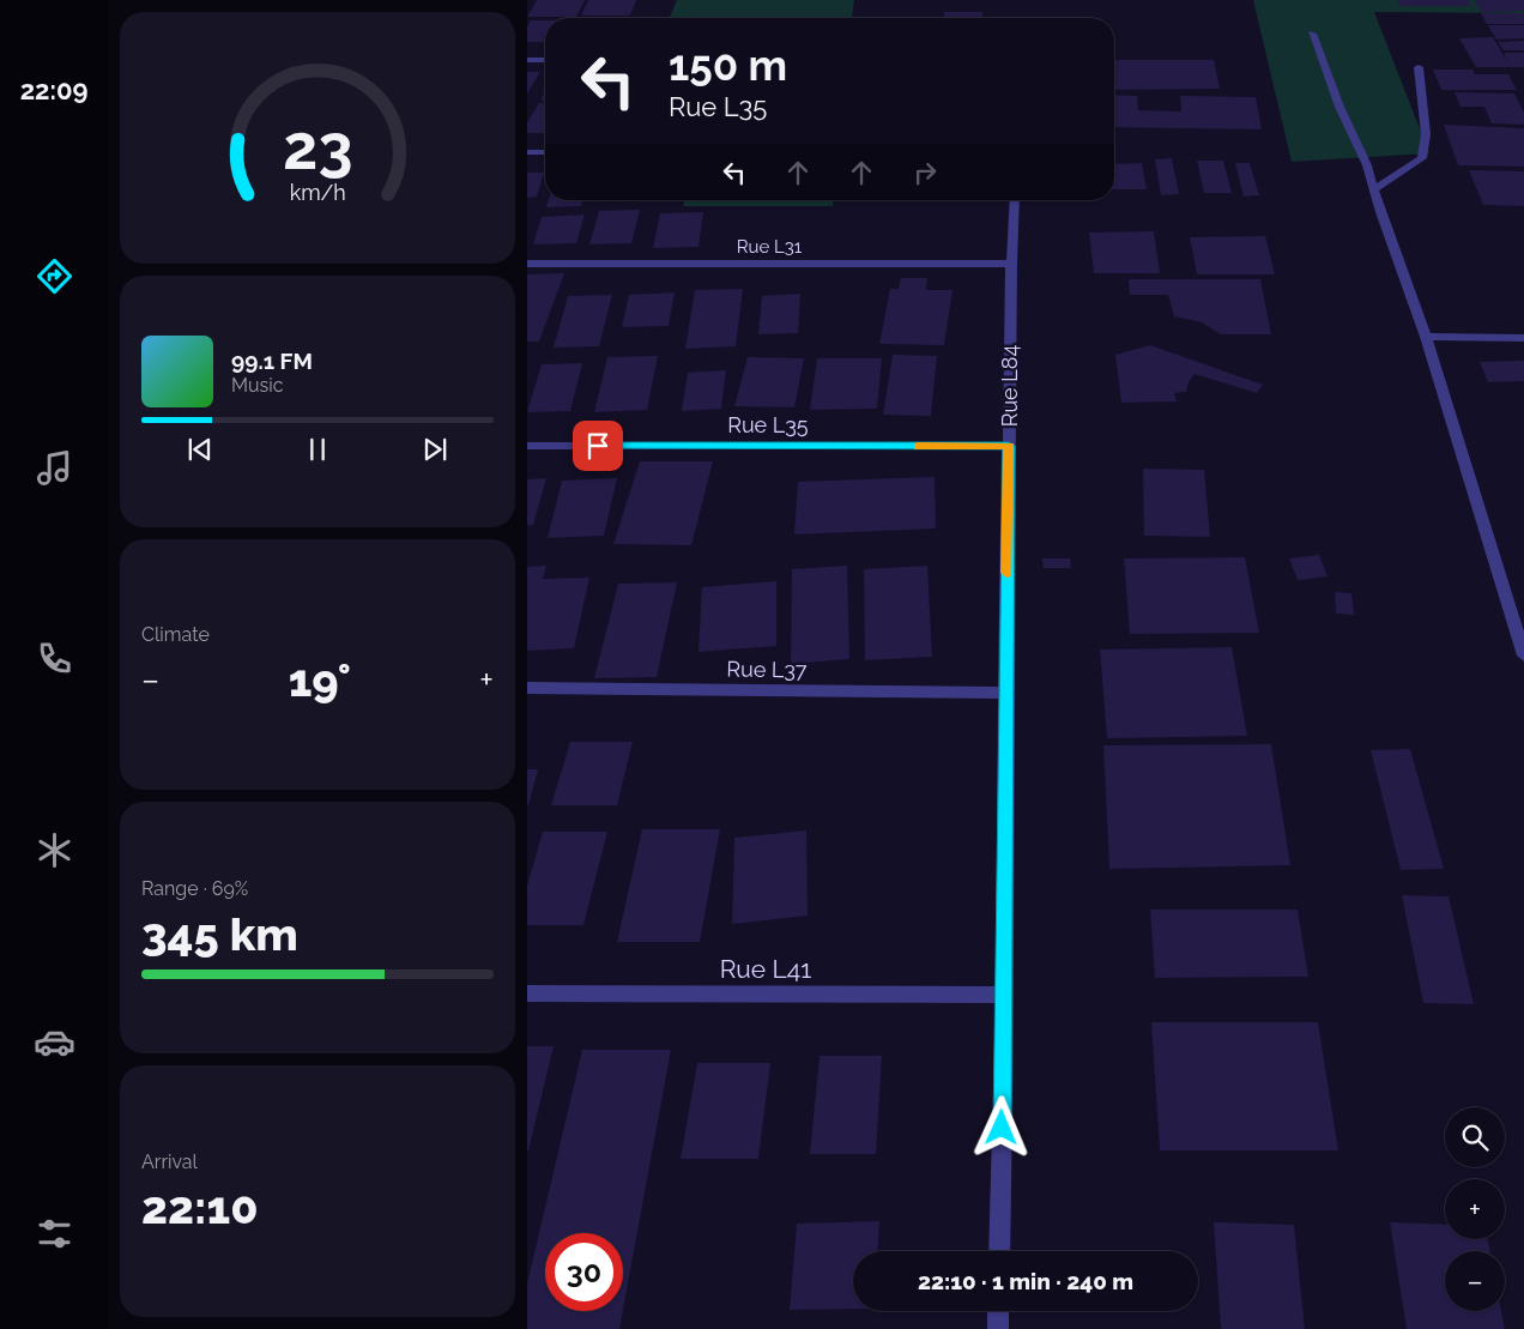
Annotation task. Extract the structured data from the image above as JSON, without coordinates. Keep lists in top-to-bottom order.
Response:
{
  "streets": {
    "street": [
      "Rue L31",
      "Rue L84",
      "Rue L35",
      "Rue L37",
      "Rue L41"
    ]
  },
  "crossings": [
    ["Rue L31", "Rue L84"],
    ["Rue L84", "Rue L35"],
    ["Rue L84", "Rue L37"],
    ["Rue L84", "Rue L41"]
  ],
  "page": {
    "tabs": "22:09",
    "turn": ["150 m", "Rue L35"],
    "song": ["99.1 FM", "Music"],
    "tile": [
      "Climate",
      ["Range · 69%", "345 km"],
      ["Arrival", "22:10"]
    ],
    "heat": ["−", "19°", "+"],
    "map_buttons": ["+", "−"],
    "limit": "30",
    "trip": "22:10 · 1 min · 240 m",
    "gauge": ["23", "km/h"]
  }
}
